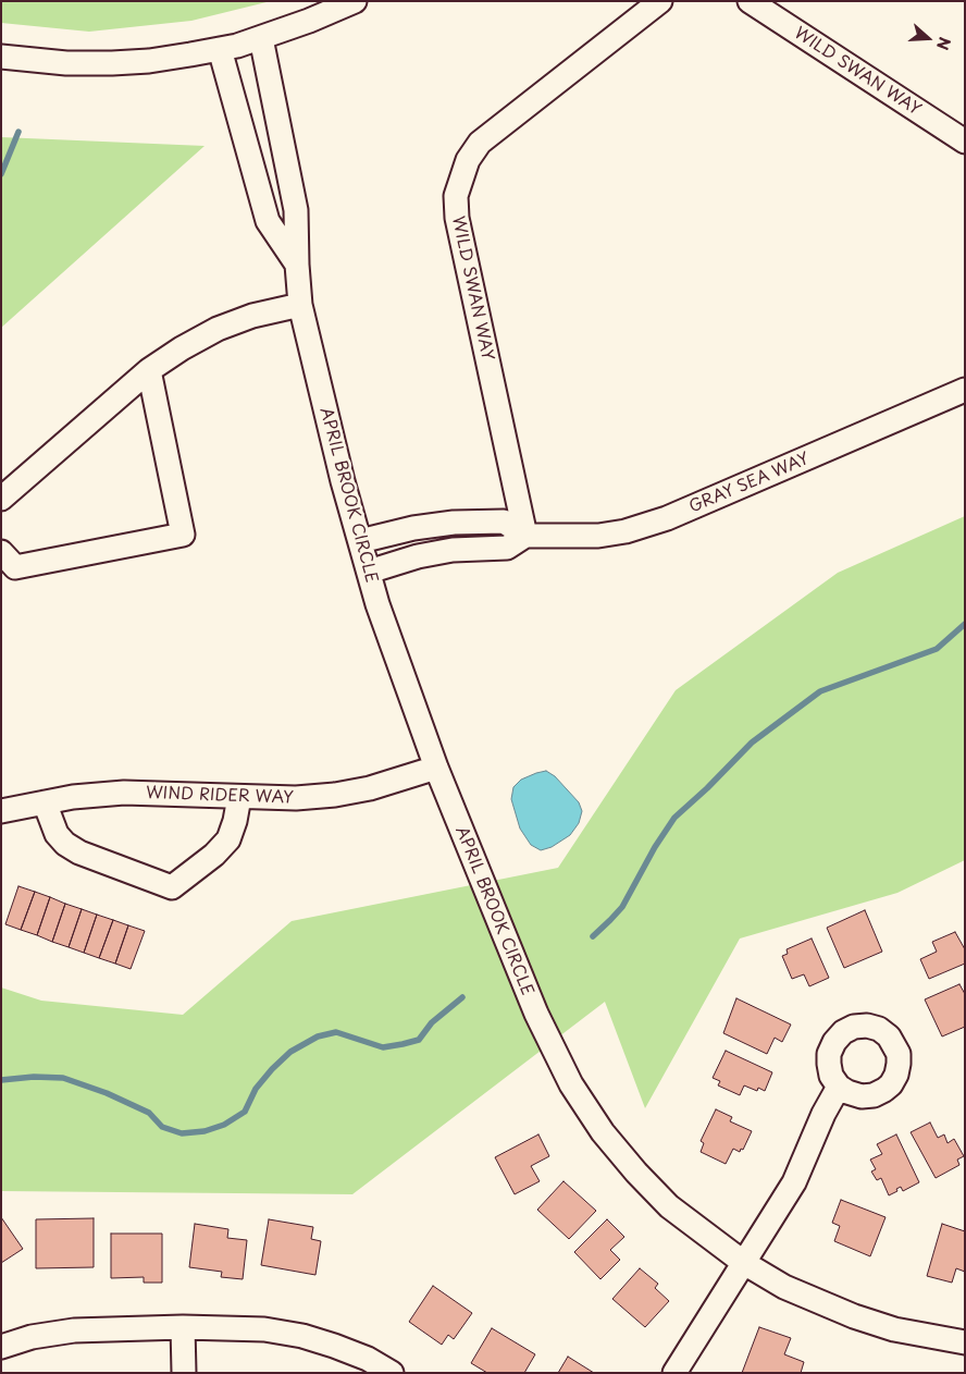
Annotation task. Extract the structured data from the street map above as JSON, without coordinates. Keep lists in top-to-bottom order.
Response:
{
  "streets": {
    "street": [
      "WILD SWAN WAY",
      "GRAY SEA WAY",
      "APRIL BROOK CIRCLE",
      "WIND RIDER WAY"
    ]
  },
  "crossings": [
    ["WILD SWAN WAY", "GRAY SEA WAY"],
    ["GRAY SEA WAY", "APRIL BROOK CIRCLE"],
    ["APRIL BROOK CIRCLE", "WIND RIDER WAY"]
  ],
  "north": "right"
}
